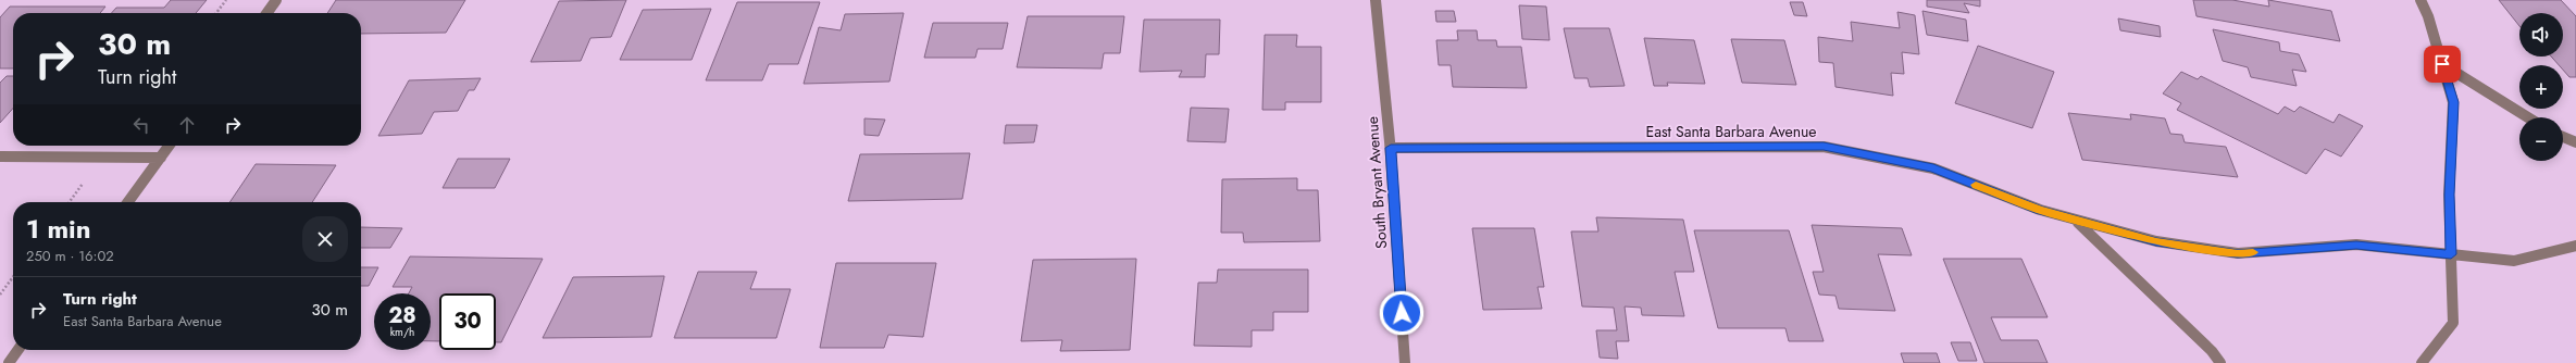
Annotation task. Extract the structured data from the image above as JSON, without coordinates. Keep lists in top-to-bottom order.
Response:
{
  "streets": {
    "street": ["East Santa Barbara Avenue", "South Bryant Avenue"]
  },
  "crossings": [
    ["East Santa Barbara Avenue", "South Bryant Avenue"]
  ],
  "page": {
    "map_buttons": ["+", "−"],
    "turn": ["30 m", "Turn right"],
    "heading": ["1 min", "250 m · 16:02"],
    "list": [
      {
        "name": "Turn right",
        "note": "East Santa Barbara Avenue",
        "value": "30 m"
      }
    ],
    "speed": "28 km/h",
    "limit": "30"
  }
}
